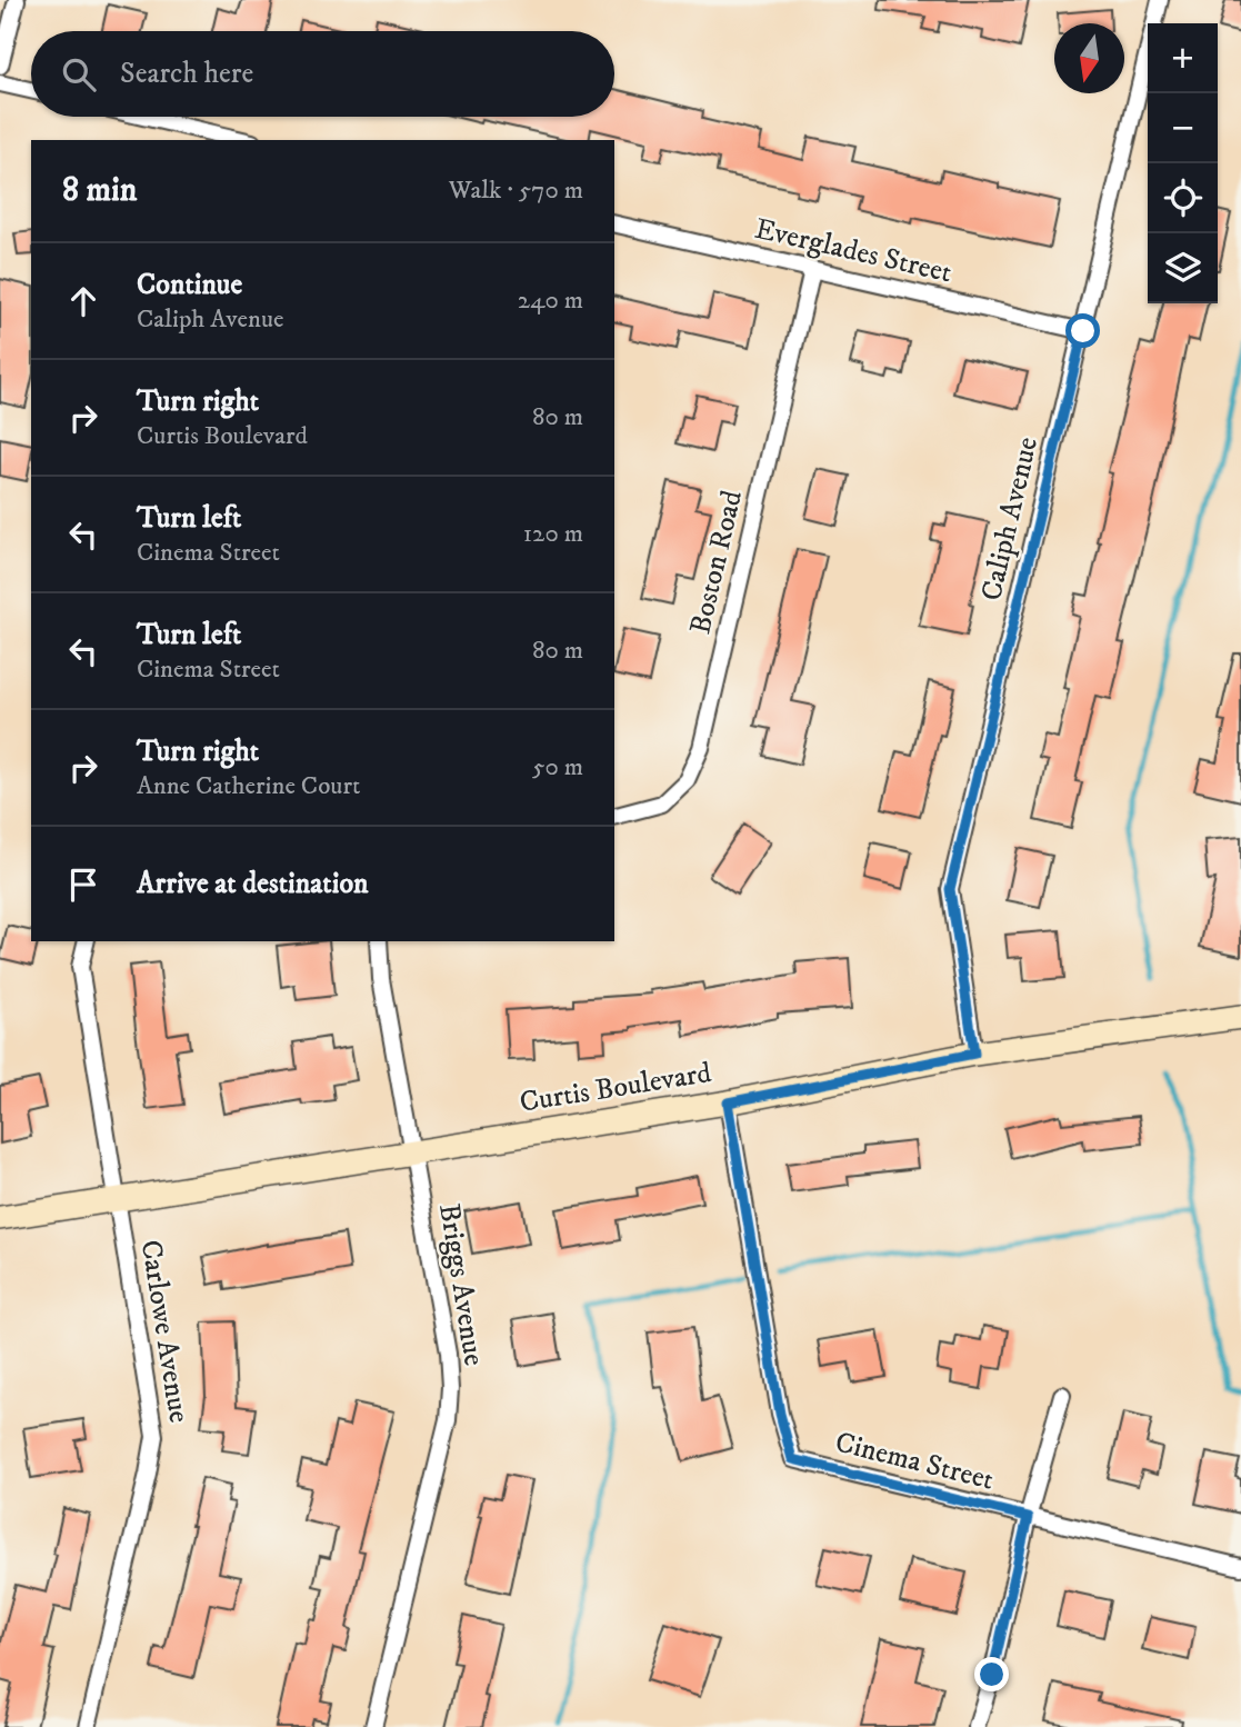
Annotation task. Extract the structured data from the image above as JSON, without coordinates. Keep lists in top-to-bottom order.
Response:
{
  "streets": {
    "street": [
      "Everglades Street",
      "Caliph Avenue",
      "Boston Road",
      "Curtis Boulevard",
      "Briggs Avenue",
      "Carlowe Avenue",
      "Cinema Street"
    ]
  },
  "crossings": [
    ["Everglades Street", "Caliph Avenue"],
    ["Everglades Street", "Boston Road"],
    ["Caliph Avenue", "Curtis Boulevard"],
    ["Curtis Boulevard", "Briggs Avenue"],
    ["Curtis Boulevard", "Carlowe Avenue"],
    ["Curtis Boulevard", "Cinema Street"]
  ],
  "north": "bottom",
  "page": {
    "map_buttons": ["+", "−"],
    "search": "Search here",
    "heading": ["8 min", "Walk · 570 m"],
    "list": [
      ["Continue", "Caliph Avenue", "240 m"],
      ["Turn right", "Curtis Boulevard", "80 m"],
      ["Turn left", "Cinema Street", "120 m"],
      ["Turn left", "Cinema Street", "80 m"],
      ["Turn right", "Anne Catherine Court", "50 m"],
      "Arrive at destination"
    ]
  }
}
